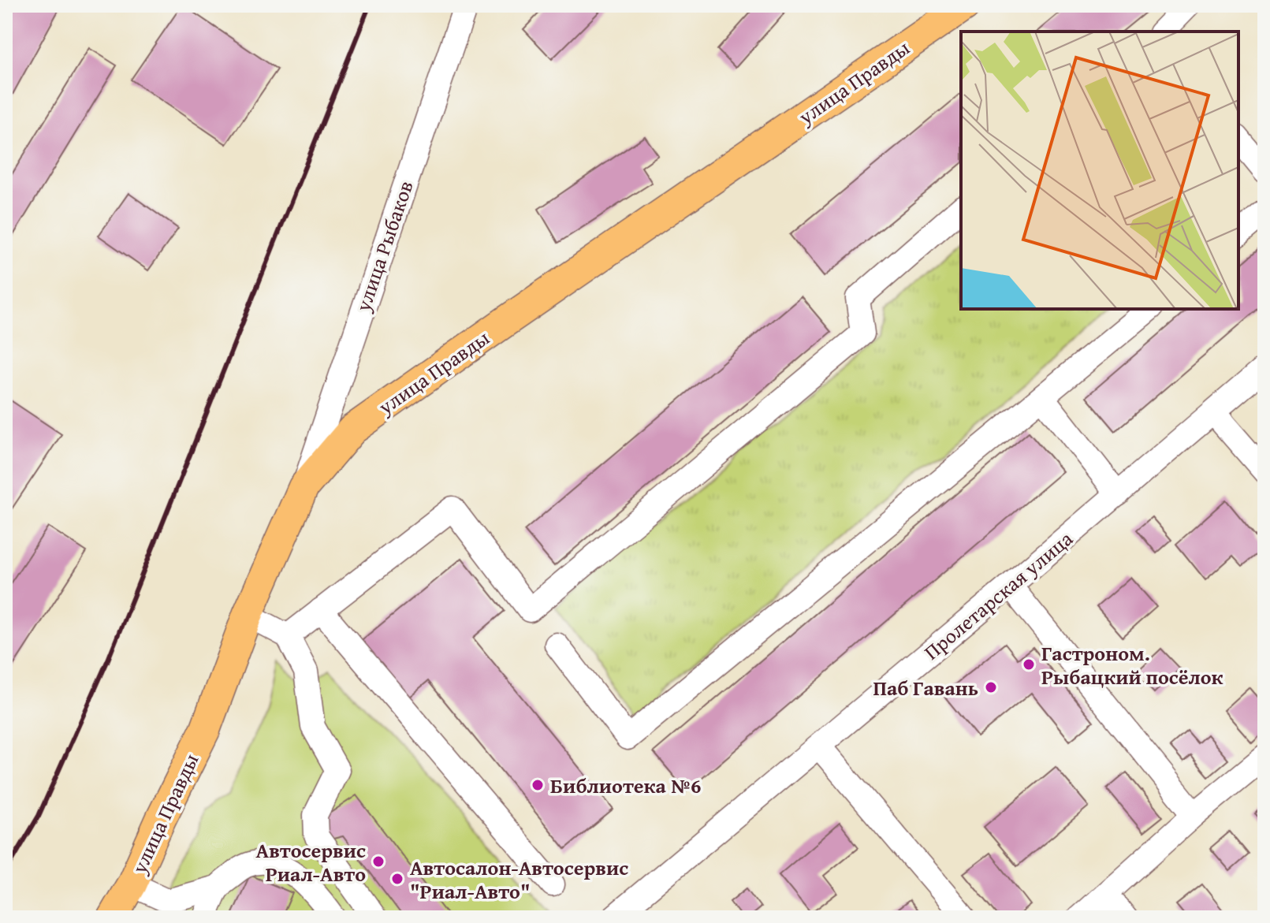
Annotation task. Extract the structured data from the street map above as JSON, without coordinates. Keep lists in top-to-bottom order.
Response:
{
  "streets": {
    "main road": ["улица Правды"],
    "street": ["улица Рыбаков", "Пролетарская улица"]
  },
  "crossings": [
    ["улица Правды", "улица Рыбаков"]
  ],
  "places": [
    "Гастроном. Рыбацкий посёлок",
    "Паб Гавань",
    "Библиотека №6",
    "Автосервис Риал-Авто",
    "Автосалон-Автосервис \"Риал-Авто\""
  ]
}
